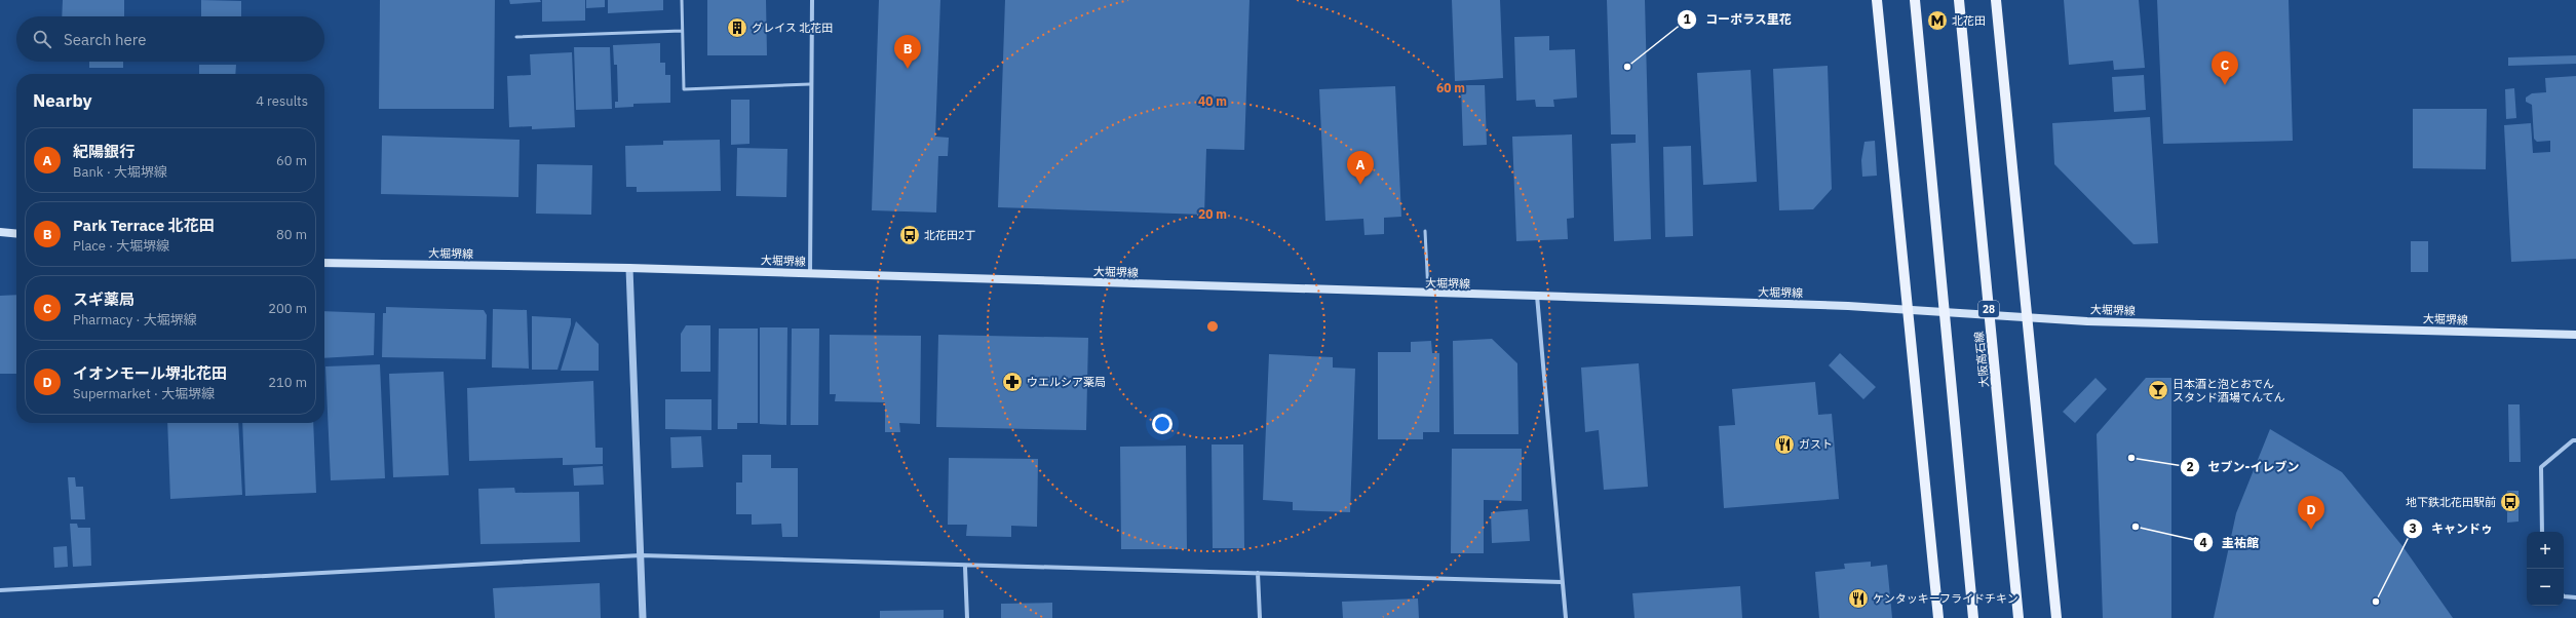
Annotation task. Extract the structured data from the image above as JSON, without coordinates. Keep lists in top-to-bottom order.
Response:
{
  "streets": {
    "main road": ["大堀堺線", "28", "大阪高石線"]
  },
  "places": {
    "metro station": ["北花田"],
    "building": ["グレイス 北花田"],
    "other": [
      "コーポラス里花",
      "セブン-イレブン",
      "圭祐館",
      "キャンドゥ"
    ],
    "bus stop": ["北花田2丁", "地下鉄北花田駅前"],
    "pharmacy": ["ウエルシア薬局"],
    "bar": ["日本酒と泡とおでん スタンド酒場てんてん"],
    "restaurant": ["ガスト", "ケンタッキーフライドチキン"]
  },
  "page": {
    "search": "Search here",
    "pins": [
      "B",
      "C",
      "A",
      "D"
    ],
    "heading": ["Nearby", "4 results"],
    "list": [
      {
        "mark": "A",
        "name": "紀陽銀行",
        "note": "Bank · 大堀堺線",
        "value": "60 m"
      },
      {
        "mark": "B",
        "name": "Park Terrace 北花田",
        "note": "Place · 大堀堺線",
        "value": "80 m"
      },
      {
        "mark": "C",
        "name": "スギ薬局",
        "note": "Pharmacy · 大堀堺線",
        "value": "200 m"
      },
      {
        "mark": "D",
        "name": "イオンモール堺北花田",
        "note": "Supermarket · 大堀堺線",
        "value": "210 m"
      }
    ],
    "map_buttons": ["+", "−"]
  },
  "rings": ["60 m", "40 m", "20 m"]
}
